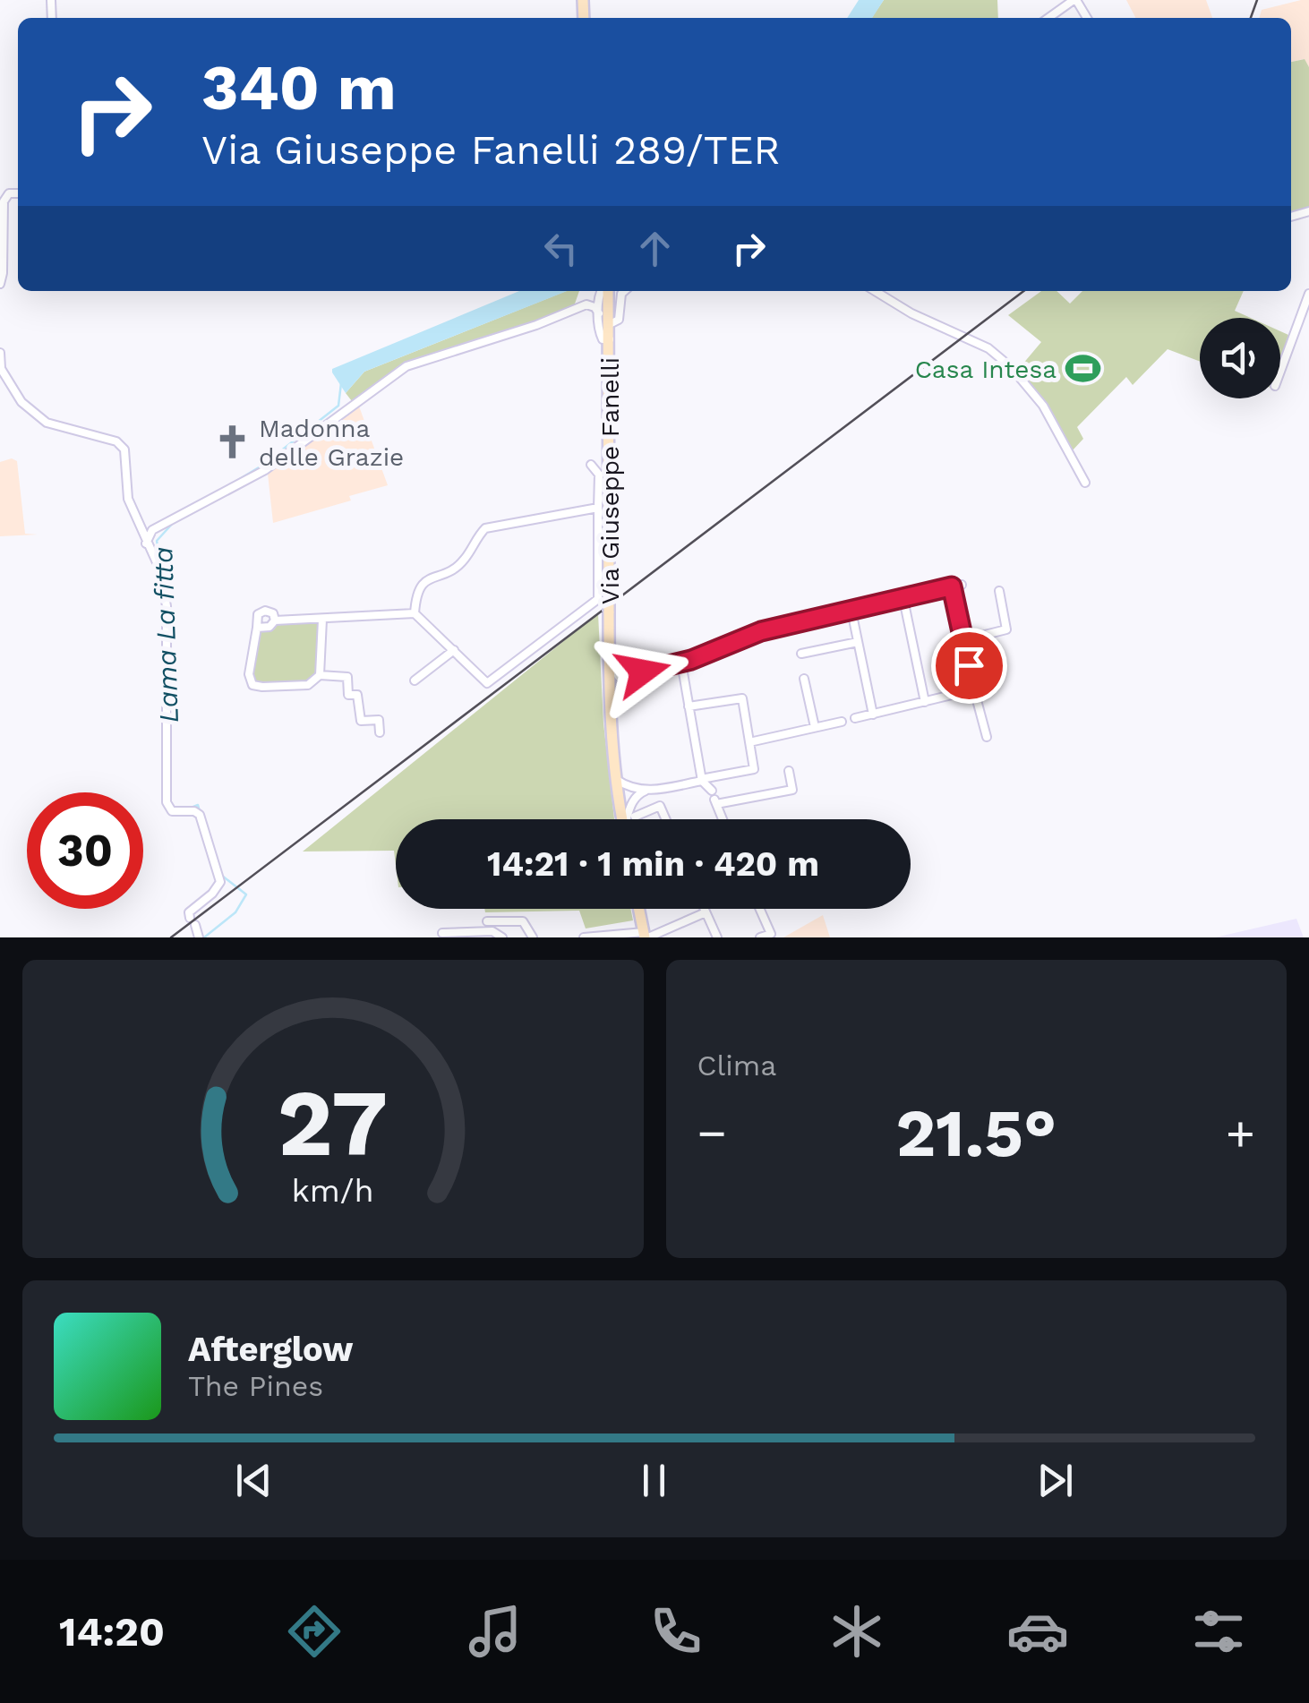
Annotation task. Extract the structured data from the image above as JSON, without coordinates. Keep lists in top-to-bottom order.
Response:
{
  "streets": {
    "main road": ["Via Giuseppe Fanelli"]
  },
  "water": ["Lama La fitta"],
  "places": {
    "sports": ["Casa Intesa"],
    "church": ["Madonna delle Grazie"]
  },
  "page": {
    "turn": ["340 m", "Via Giuseppe Fanelli 289/TER"],
    "limit": "30",
    "trip": "14:21 · 1 min · 420 m",
    "tile": "Clima",
    "heat": ["−", "21.5°", "+"],
    "song": ["Afterglow", "The Pines"],
    "tabs": "14:20",
    "gauge": ["27", "km/h"]
  }
}
